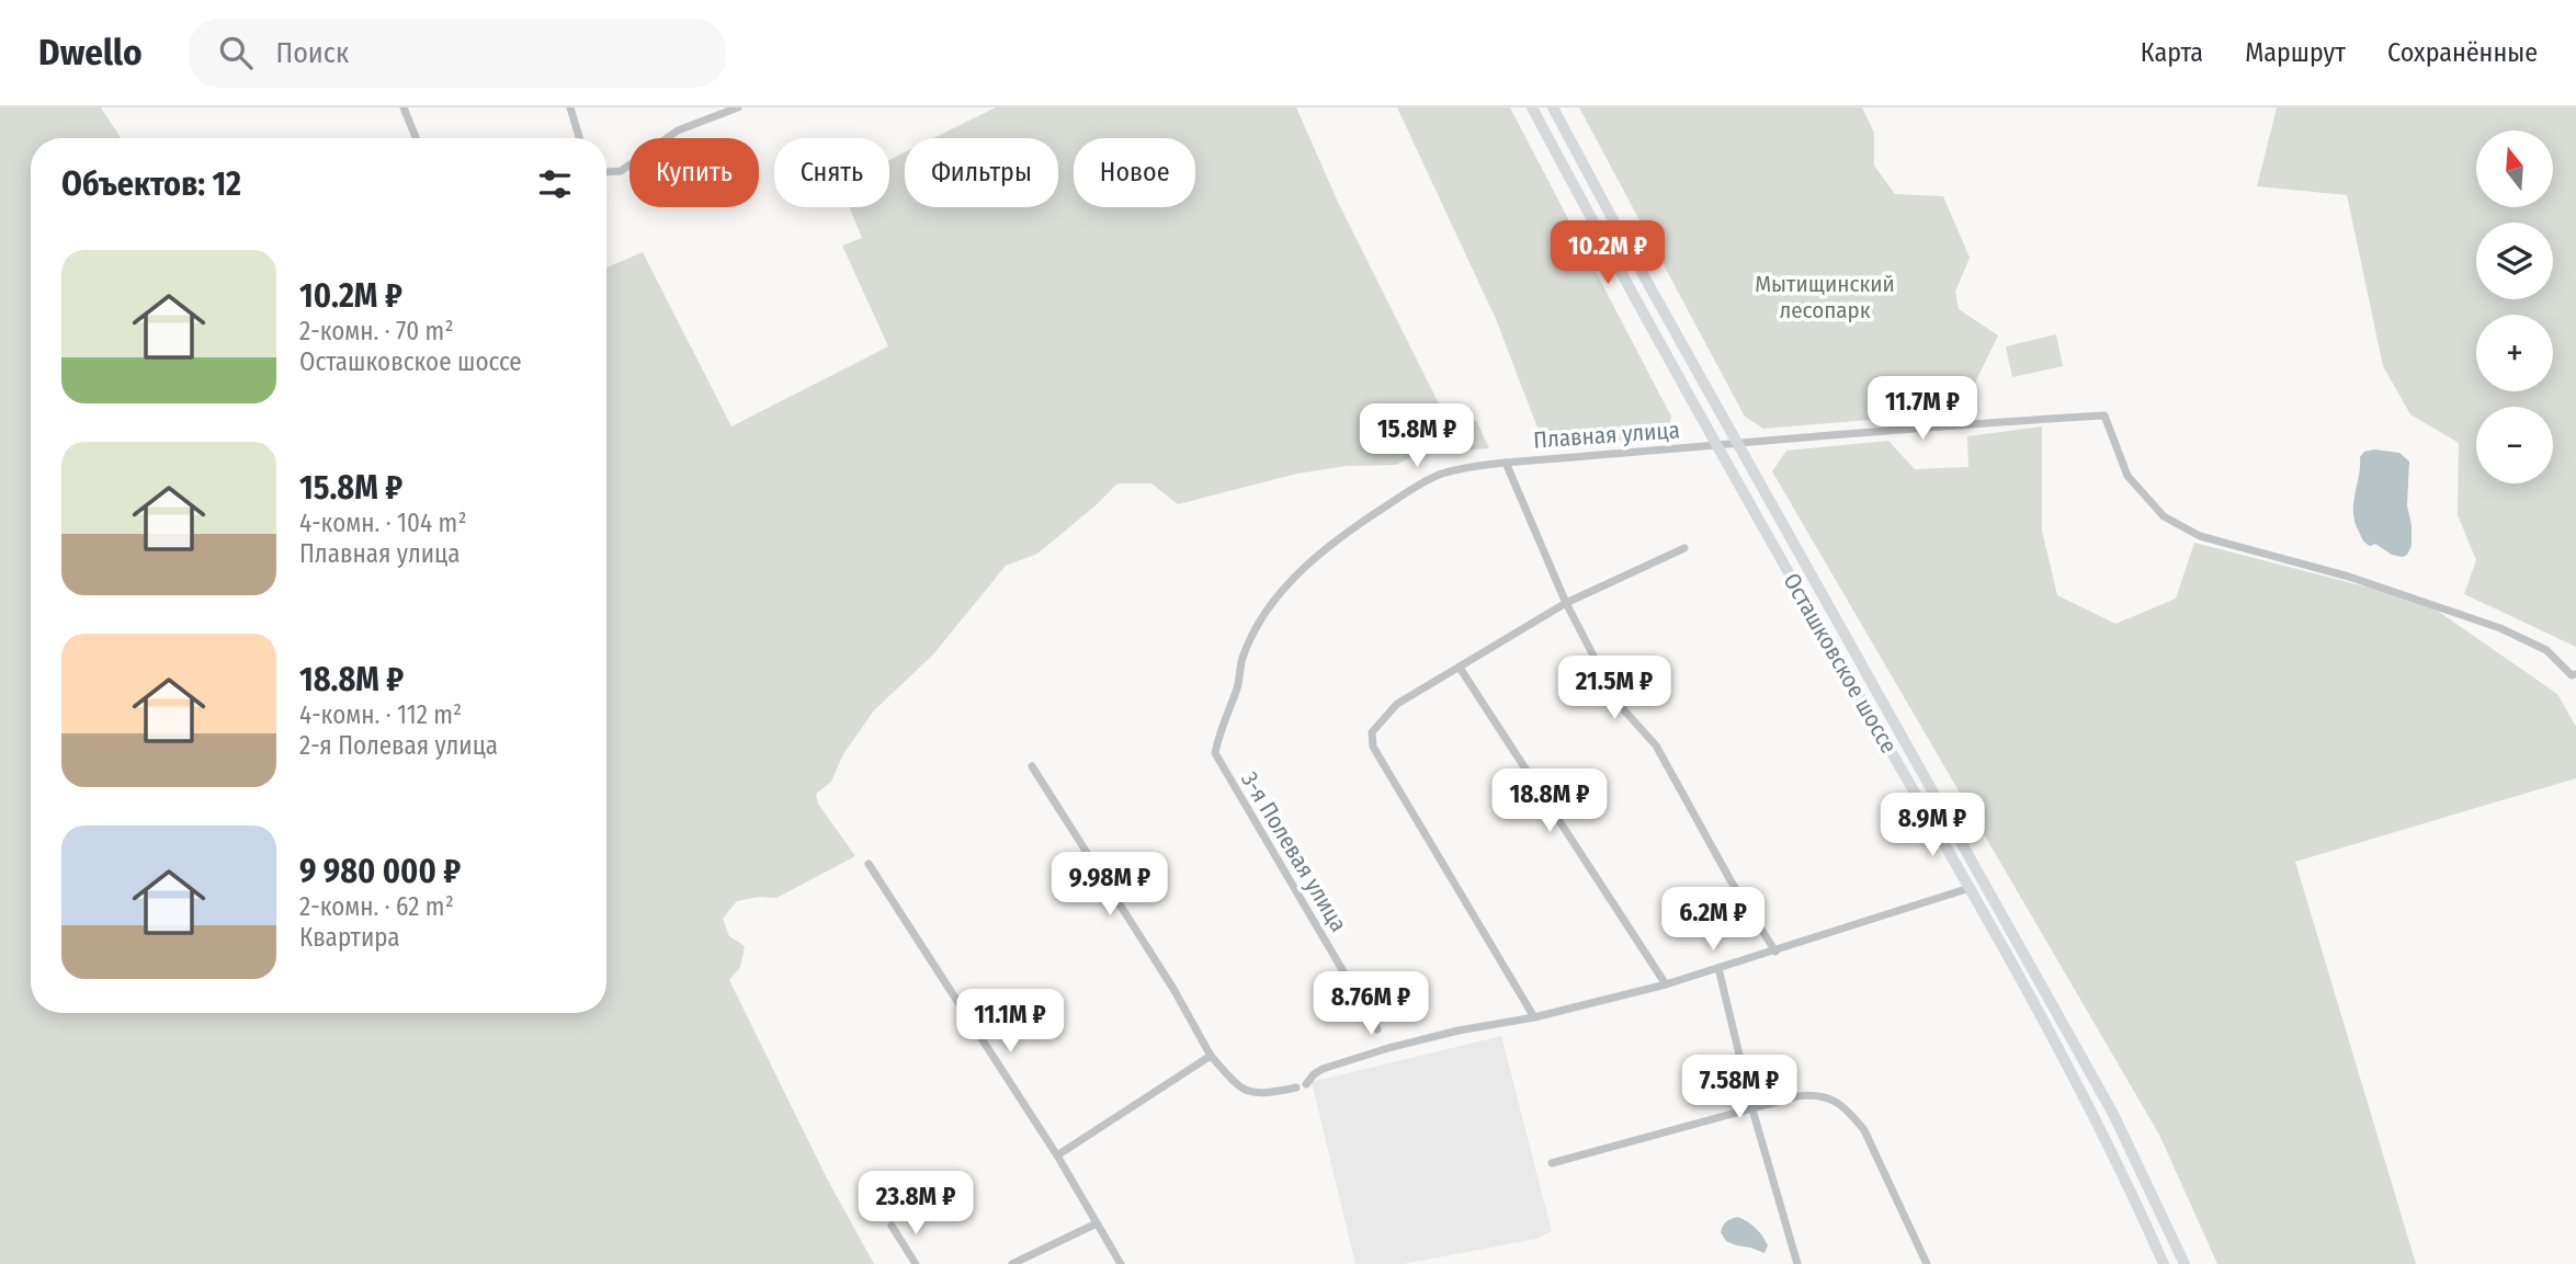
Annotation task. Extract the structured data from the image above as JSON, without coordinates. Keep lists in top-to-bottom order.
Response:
{
  "streets": {
    "main road": ["Осташковское шоссе"],
    "street": ["Плавная улица", "3-я Полевая улица"]
  },
  "crossings": [
    ["Плавная улица", "Осташковское шоссе"],
    ["Плавная улица", "3-я Полевая улица"]
  ],
  "parks": ["Мытищинский лесопарк"],
  "north": "top",
  "page": {
    "header": "Dwello",
    "search": "Поиск",
    "nav": ["Карта", "Маршрут", "Сохранённые"],
    "map_buttons": ["+", "−"],
    "chip": [
      "Купить",
      "Снять",
      "Фильтры",
      "Новое"
    ],
    "heading": "Объектов: 12",
    "price": [
      "10.2M ₽",
      "11.7M ₽",
      "15.8M ₽",
      "21.5M ₽",
      "18.8M ₽",
      "8.9M ₽",
      "9.98M ₽",
      "6.2M ₽",
      "8.76M ₽",
      "11.1M ₽",
      "7.58M ₽",
      "23.8M ₽"
    ],
    "list": [
      {
        "name": "10.2M ₽",
        "note": "2-комн. · 70 m² · Осташковское шоссе"
      },
      {
        "name": "15.8M ₽",
        "note": "4-комн. · 104 m² · Плавная улица"
      },
      {
        "name": "18.8M ₽",
        "note": "4-комн. · 112 m² · 2-я Полевая улица"
      },
      {
        "name": "9 980 000 ₽",
        "note": "2-комн. · 62 m² · Квартира"
      }
    ]
  }
}
